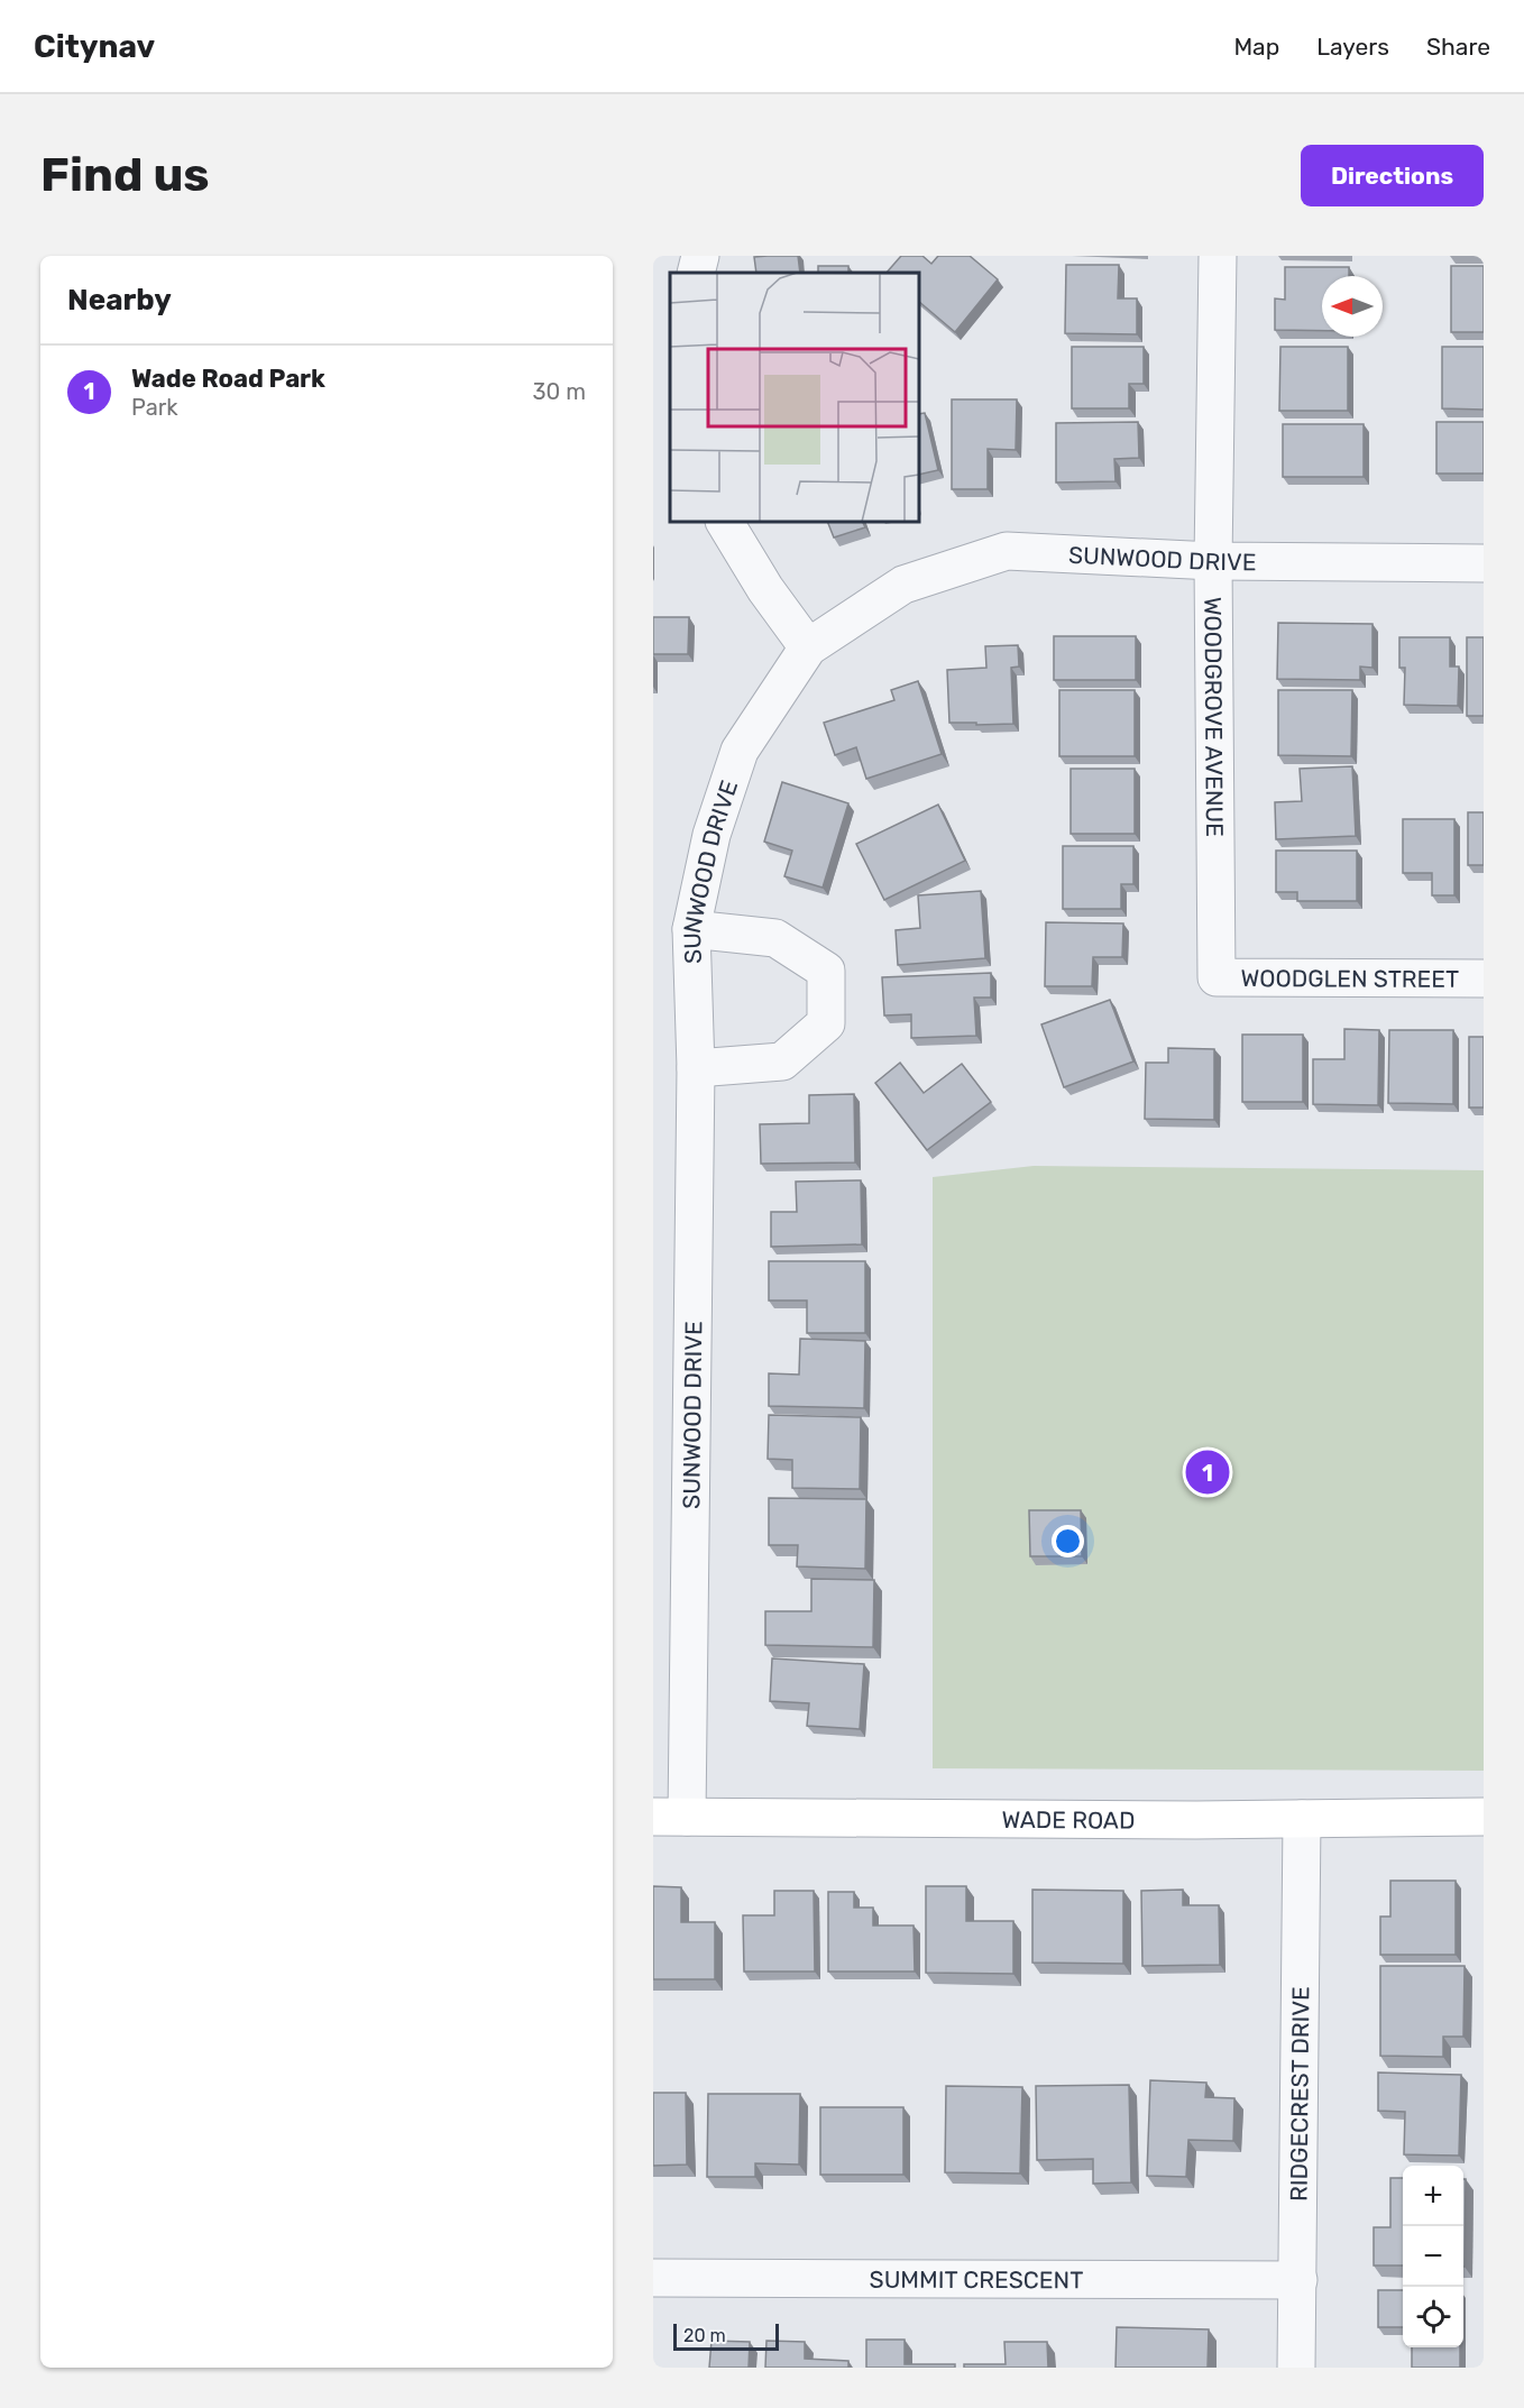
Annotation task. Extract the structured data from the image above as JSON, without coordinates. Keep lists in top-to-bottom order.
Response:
{
  "streets": {
    "street": [
      "SUNWOOD DRIVE",
      "WOODGROVE AVENUE",
      "WOODGLEN STREET",
      "WADE ROAD",
      "RIDGECREST DRIVE",
      "SUMMIT CRESCENT"
    ]
  },
  "crossings": [
    ["SUNWOOD DRIVE", "WOODGROVE AVENUE"],
    ["SUNWOOD DRIVE", "WADE ROAD"],
    ["WOODGROVE AVENUE", "WOODGLEN STREET"],
    ["WADE ROAD", "RIDGECREST DRIVE"],
    ["RIDGECREST DRIVE", "SUMMIT CRESCENT"]
  ],
  "scale_bar": "20 m",
  "north": "left",
  "page": {
    "header": "Citynav",
    "nav": ["Map", "Layers", "Share"],
    "buttons": "Directions",
    "title": "Find us",
    "heading": "Nearby",
    "list": [
      {
        "mark": "1",
        "name": "Wade Road Park",
        "note": "Park",
        "value": "30 m"
      }
    ],
    "pins": "1",
    "map_buttons": ["+", "−"],
    "scale": "20 m"
  }
}
